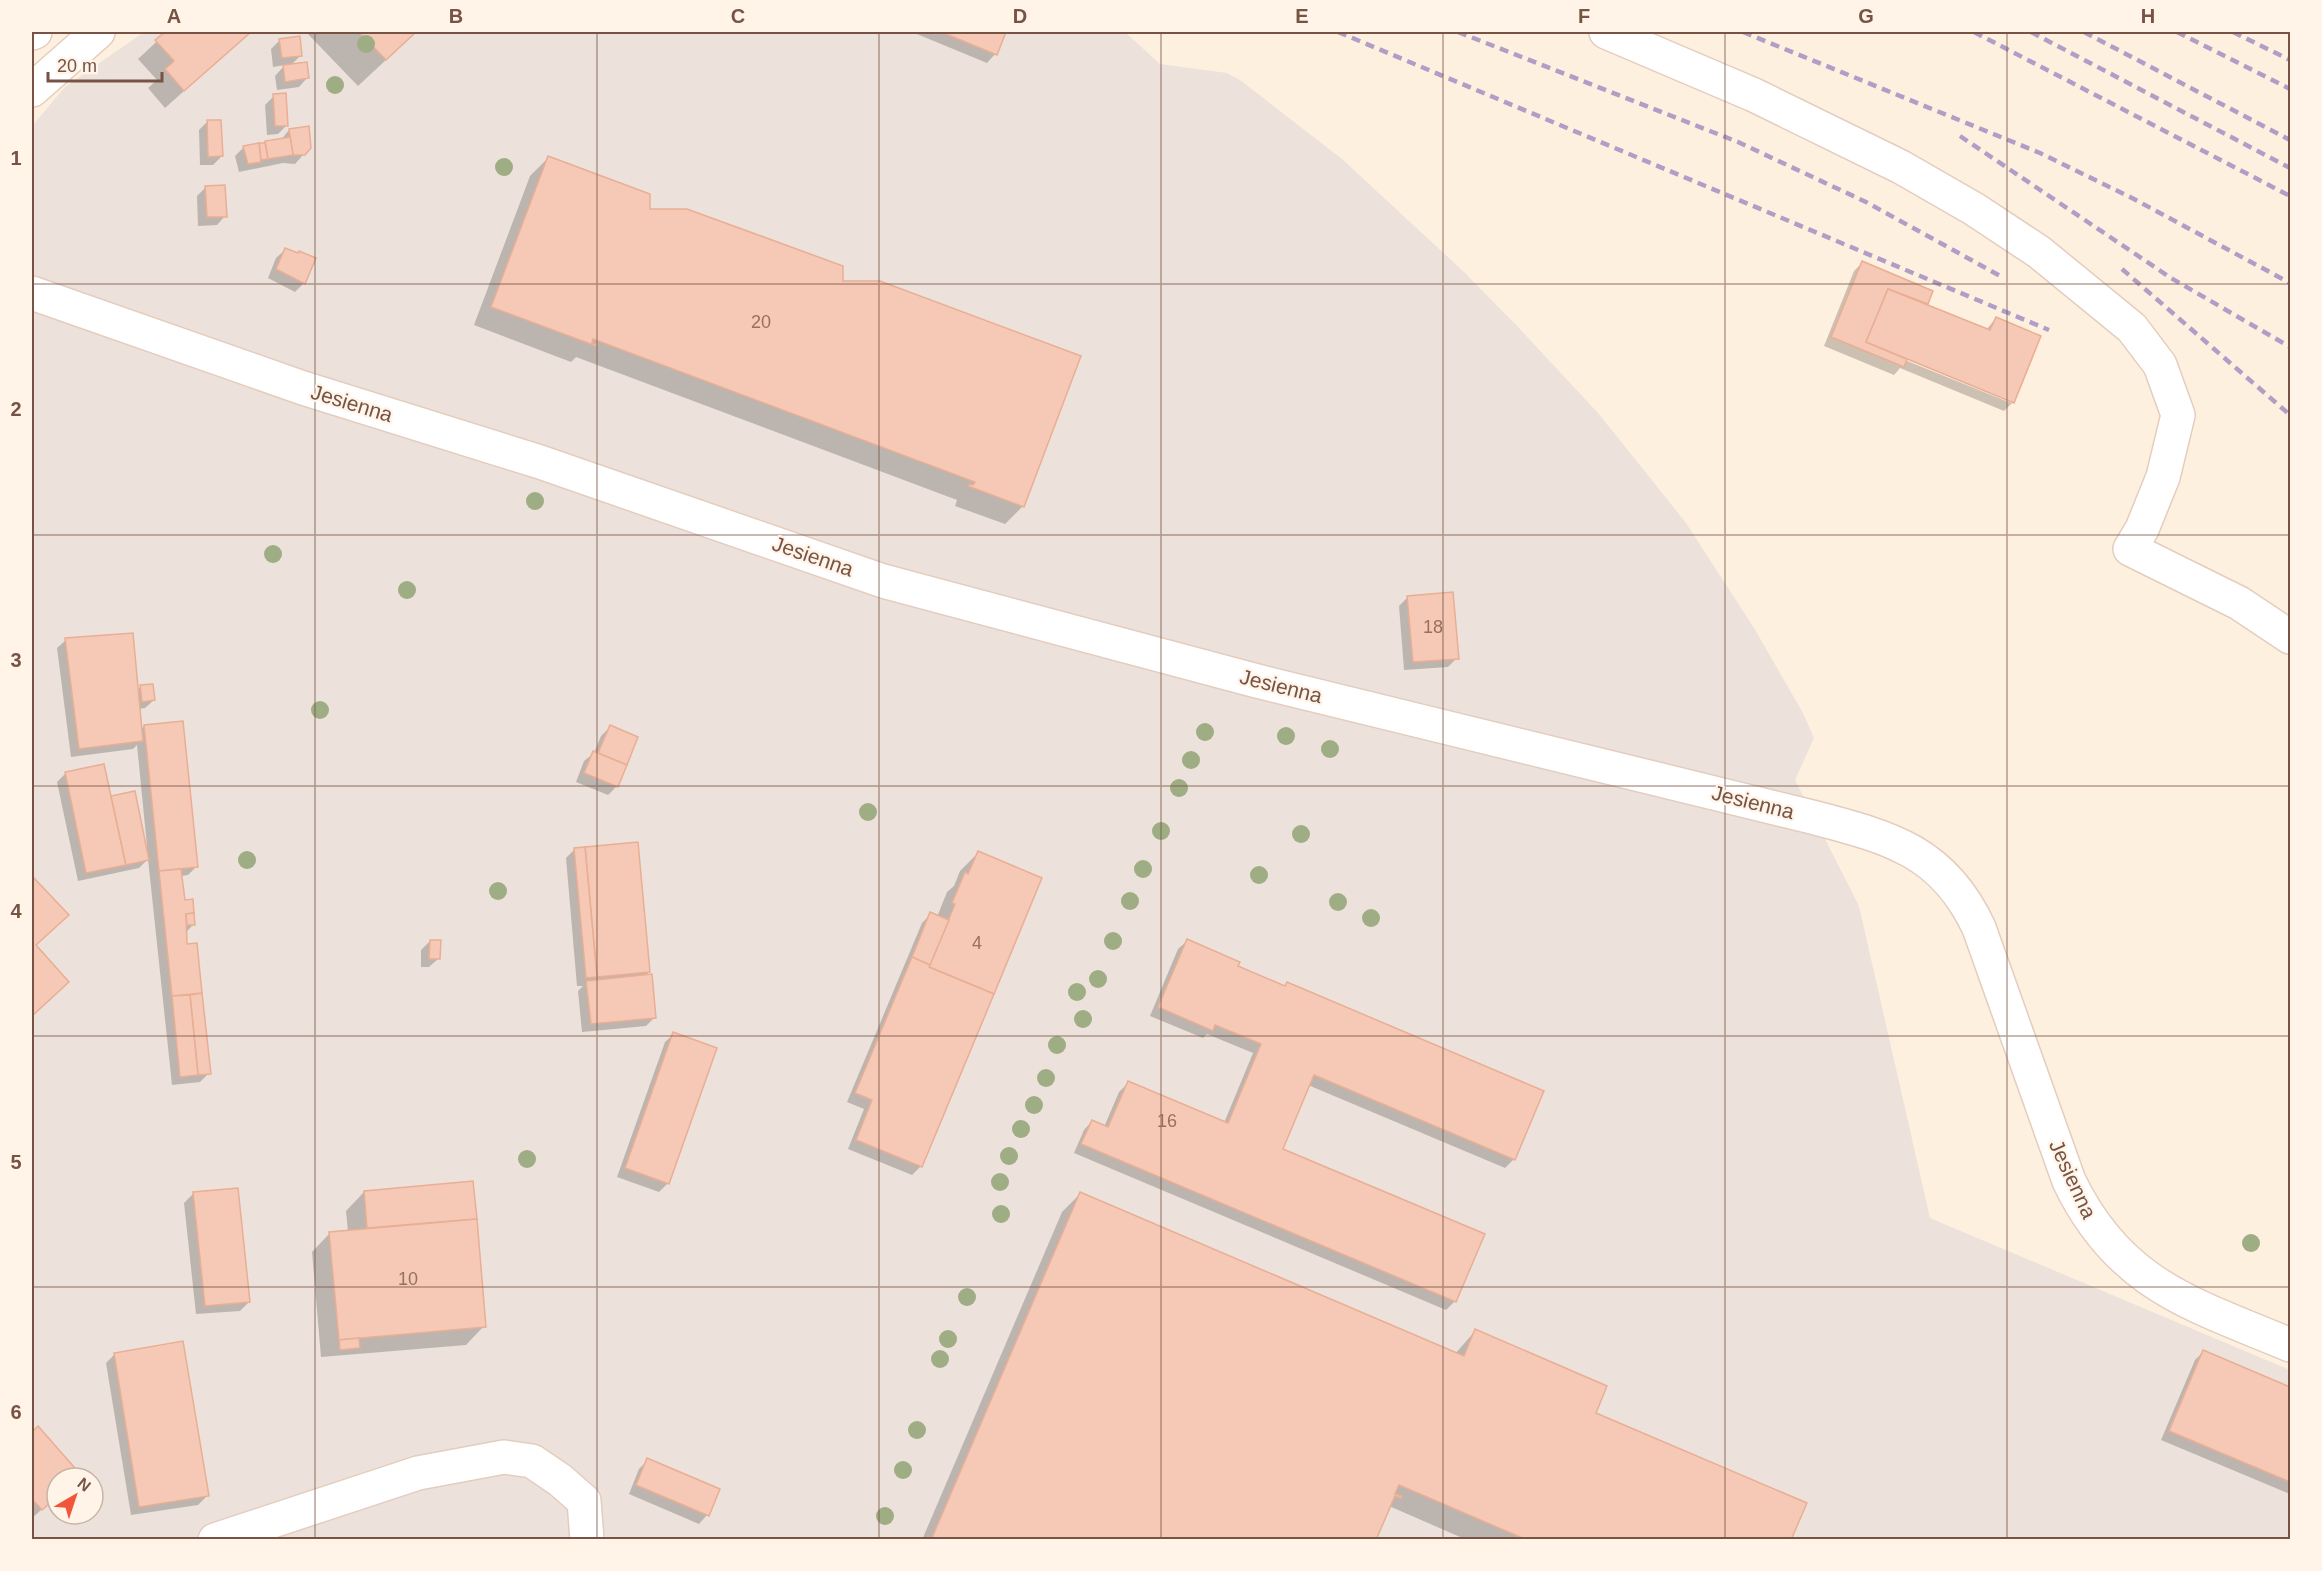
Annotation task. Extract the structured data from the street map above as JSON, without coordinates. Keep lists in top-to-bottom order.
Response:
{
  "streets": {
    "street": ["Jesienna"]
  },
  "house_numbers": [
    "20",
    "18",
    "4",
    "16",
    "10"
  ],
  "scale_bar": "20 m",
  "north": "top right",
  "grid": {
    "columns": [
      "A",
      "B",
      "C",
      "D",
      "E",
      "F",
      "G",
      "H"
    ],
    "rows": [
      "1",
      "2",
      "3",
      "4",
      "5",
      "6"
    ]
  }
}
